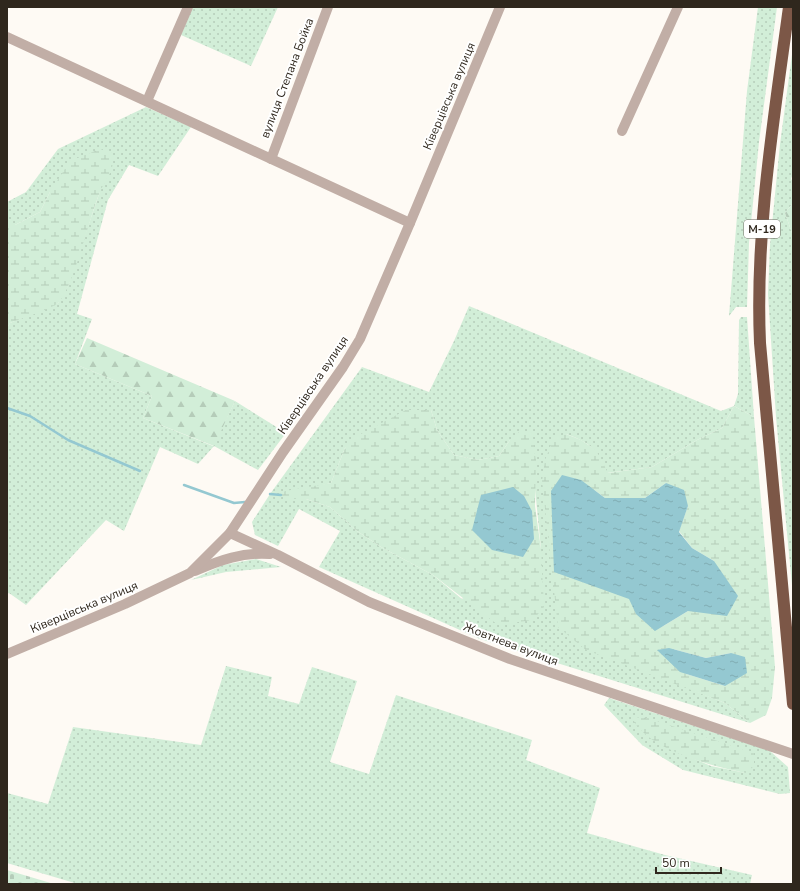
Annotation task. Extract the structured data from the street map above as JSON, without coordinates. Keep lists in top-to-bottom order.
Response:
{
  "streets": {
    "highway": ["М-19"],
    "street": ["вулиця Степана Бойка", "Ківерцівська вулиця", "Жовтнева вулиця"]
  },
  "crossings": [
    ["Ківерцівська вулиця", "Жовтнева вулиця"]
  ],
  "scale_bar": "50 m"
}
